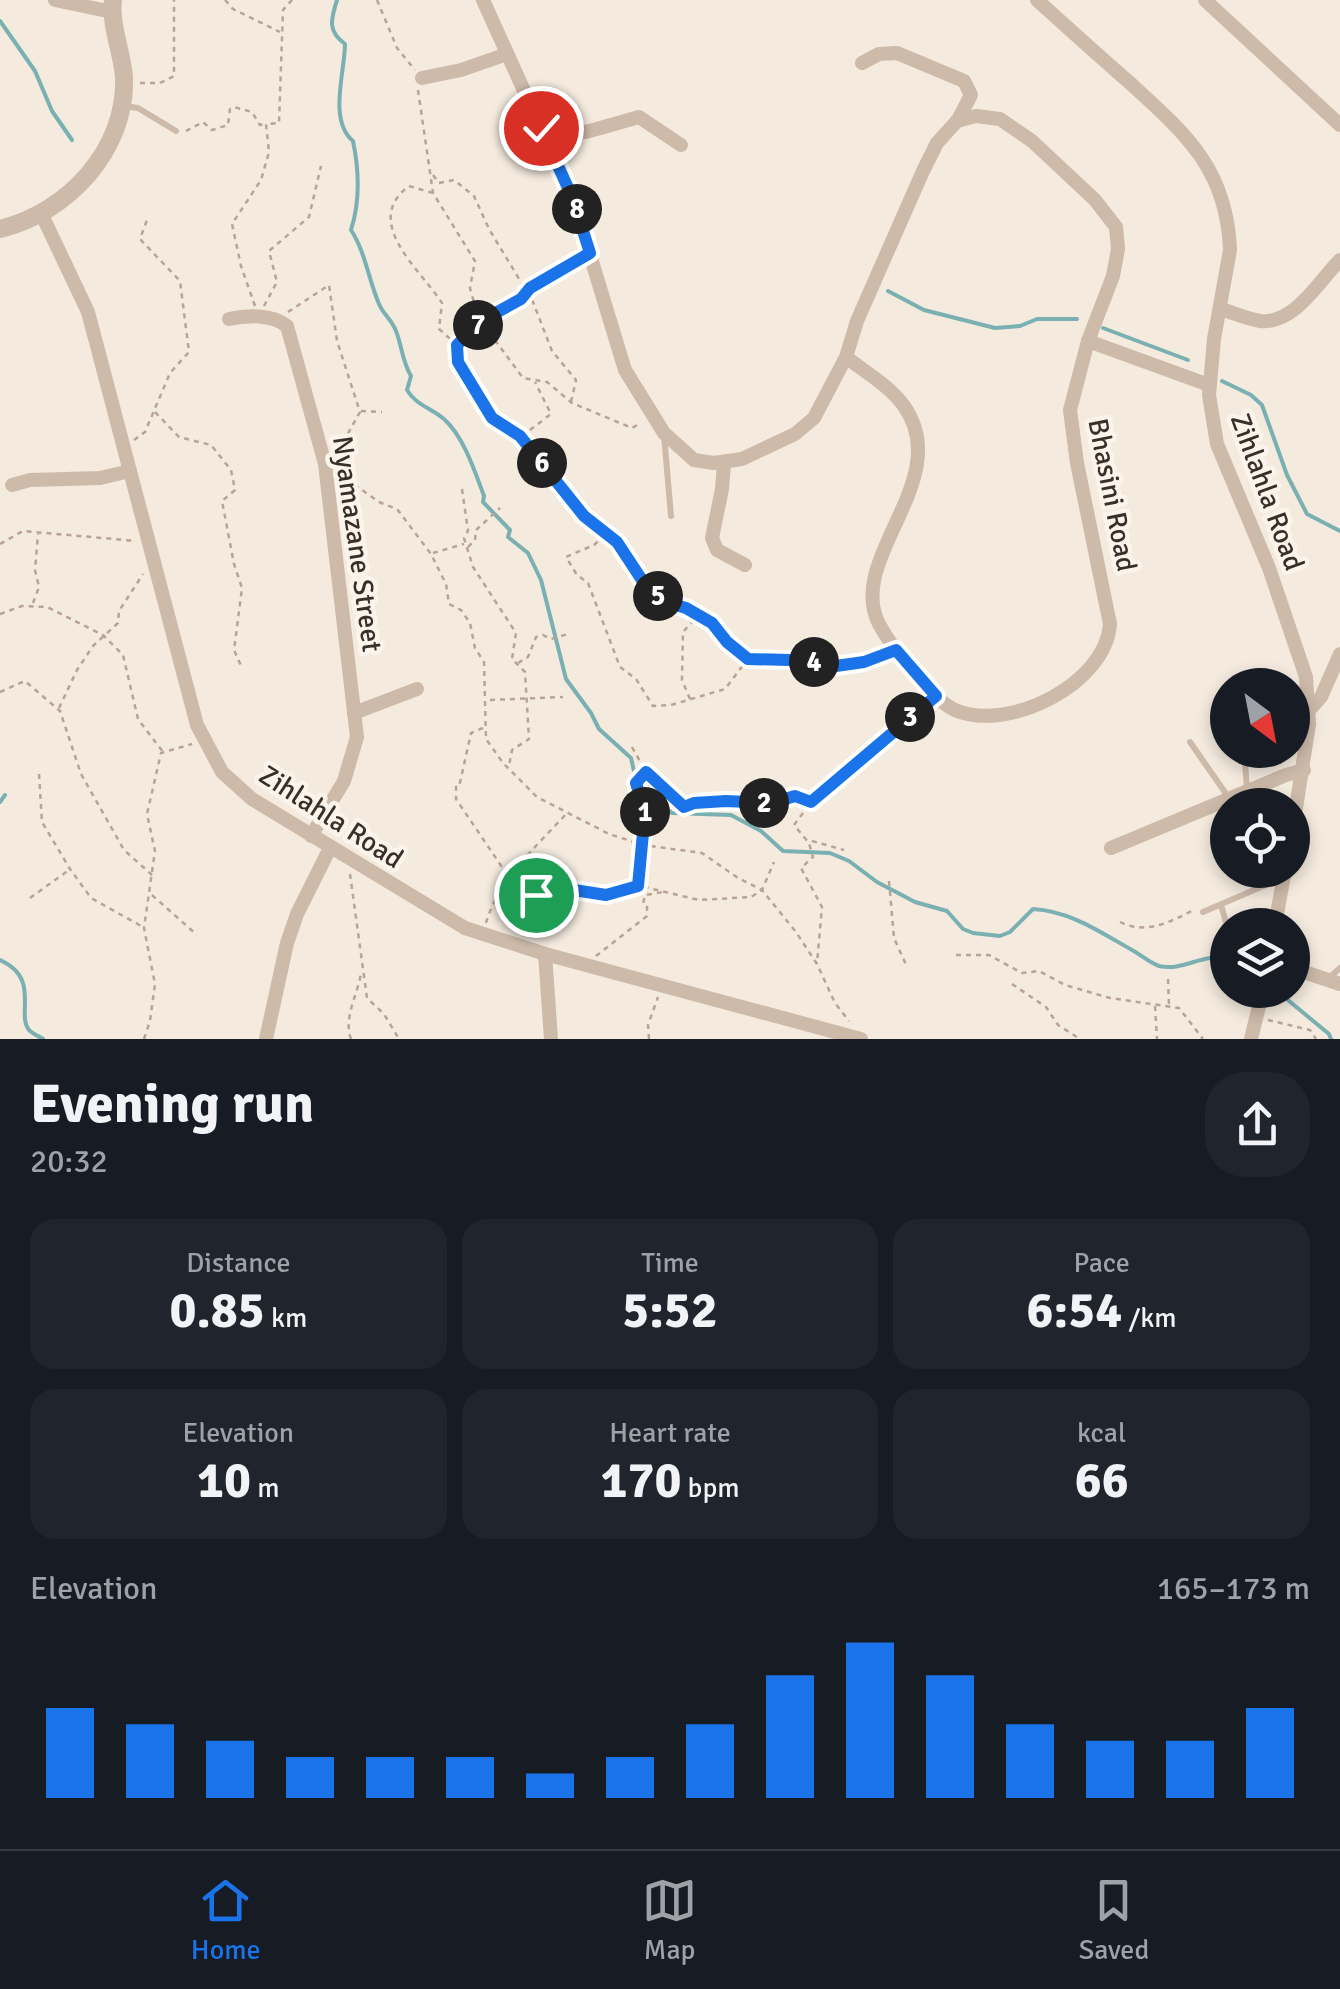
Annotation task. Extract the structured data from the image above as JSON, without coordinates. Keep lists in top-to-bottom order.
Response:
{
  "streets": {
    "street": ["Zihlahla Road", "Bhasini Road", "Nyamazane Street"]
  },
  "crossings": [
    ["Zihlahla Road", "Nyamazane Street"]
  ],
  "north": "bottom right",
  "page": {
    "pins": [
      "8",
      "7",
      "6",
      "5",
      "4",
      "3",
      "2",
      "1"
    ],
    "heading": ["Evening run", "20:32"],
    "stats": [
      ["Distance", "0.85 km"],
      ["Time", "5:52"],
      ["Pace", "6:54 /km"],
      ["Elevation", "10 m"],
      ["Heart rate", "170 bpm"],
      ["kcal", "66"]
    ],
    "chart": ["Elevation", "165–173 m"],
    "tabs": ["Home", "Map", "Saved"]
  }
}
